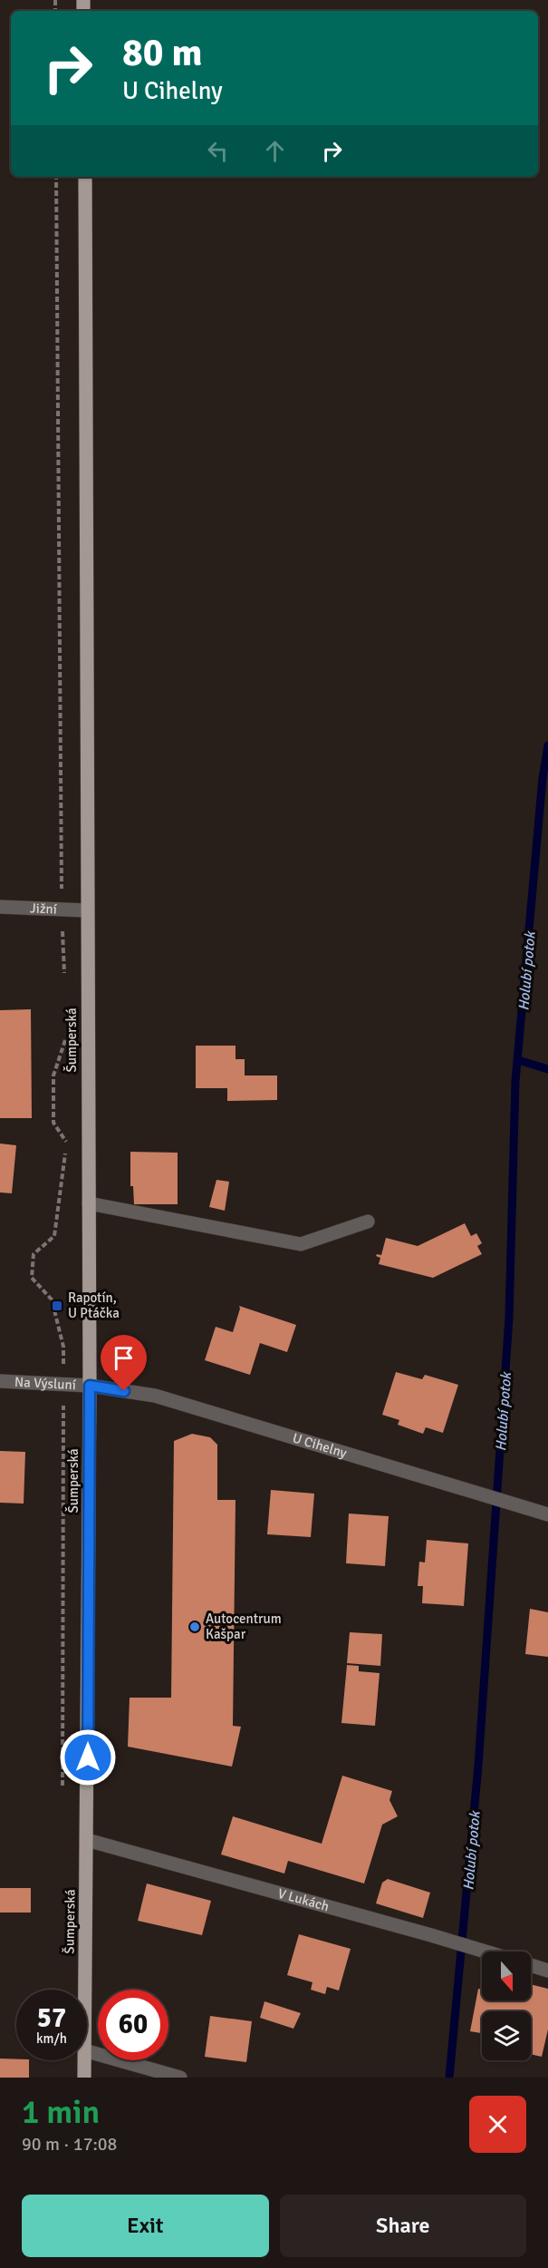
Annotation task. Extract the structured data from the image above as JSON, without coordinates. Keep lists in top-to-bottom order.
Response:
{
  "streets": {
    "main road": ["Šumperská"],
    "street": [
      "Jižní",
      "Na Výsluní",
      "U Cihelny",
      "V Lukách"
    ]
  },
  "crossings": [
    ["Jižní", "Šumperská"],
    ["Šumperská", "Na Výsluní"],
    ["Šumperská", "U Cihelny"],
    ["Šumperská", "V Lukách"],
    ["Na Výsluní", "U Cihelny"]
  ],
  "water": ["Holubí potok"],
  "places": {
    "transit": ["Rapotín, U Ptáčka"],
    "other": ["Autocentrum Kašpar"]
  },
  "north": "bottom",
  "page": {
    "turn": ["80 m", "U Cihelny"],
    "speed": "57 km/h",
    "limit": "60",
    "heading": ["1 min", "90 m · 17:08"],
    "buttons": ["Exit", "Share"]
  }
}
